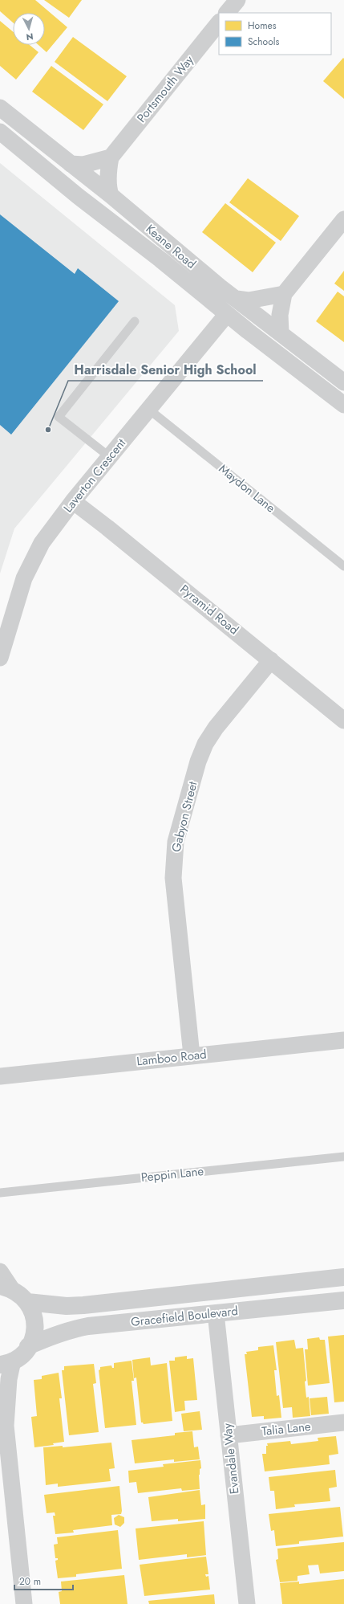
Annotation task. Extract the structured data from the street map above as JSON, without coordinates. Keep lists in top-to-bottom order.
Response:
{
  "streets": {
    "street": [
      "Portsmouth Way",
      "Keane Road",
      "Laverton Crescent",
      "Pyramid Road",
      "Gabyon Street",
      "Lamboo Road",
      "Gracefield Boulevard",
      "Talia Lane",
      "Evandale Way"
    ],
    "lane": ["Maydon Lane", "Peppin Lane"]
  },
  "crossings": [
    ["Keane Road", "Laverton Crescent"],
    ["Laverton Crescent", "Maydon Lane"],
    ["Laverton Crescent", "Pyramid Road"],
    ["Pyramid Road", "Gabyon Street"],
    ["Gabyon Street", "Lamboo Road"],
    ["Gracefield Boulevard", "Evandale Way"],
    ["Talia Lane", "Evandale Way"]
  ],
  "places": ["Harrisdale Senior High School"],
  "legend": ["Homes", "Schools"],
  "scale_bar": "20 m",
  "north": "bottom"
}
